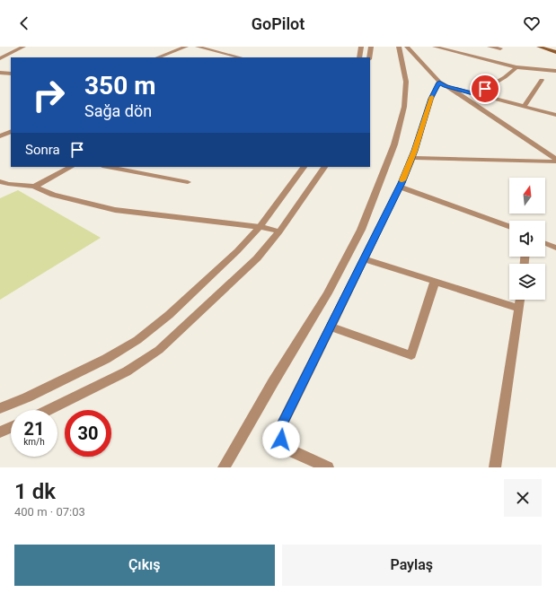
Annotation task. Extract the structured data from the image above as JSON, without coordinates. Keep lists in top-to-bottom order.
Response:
{
  "north": "top",
  "page": {
    "header": "GoPilot",
    "turn": ["350 m", "Sağa dön"],
    "then": "Sonra",
    "speed": "21 km/h",
    "limit": "30",
    "heading": ["1 dk", "400 m · 07:03"],
    "buttons": ["Çıkış", "Paylaş"]
  }
}
